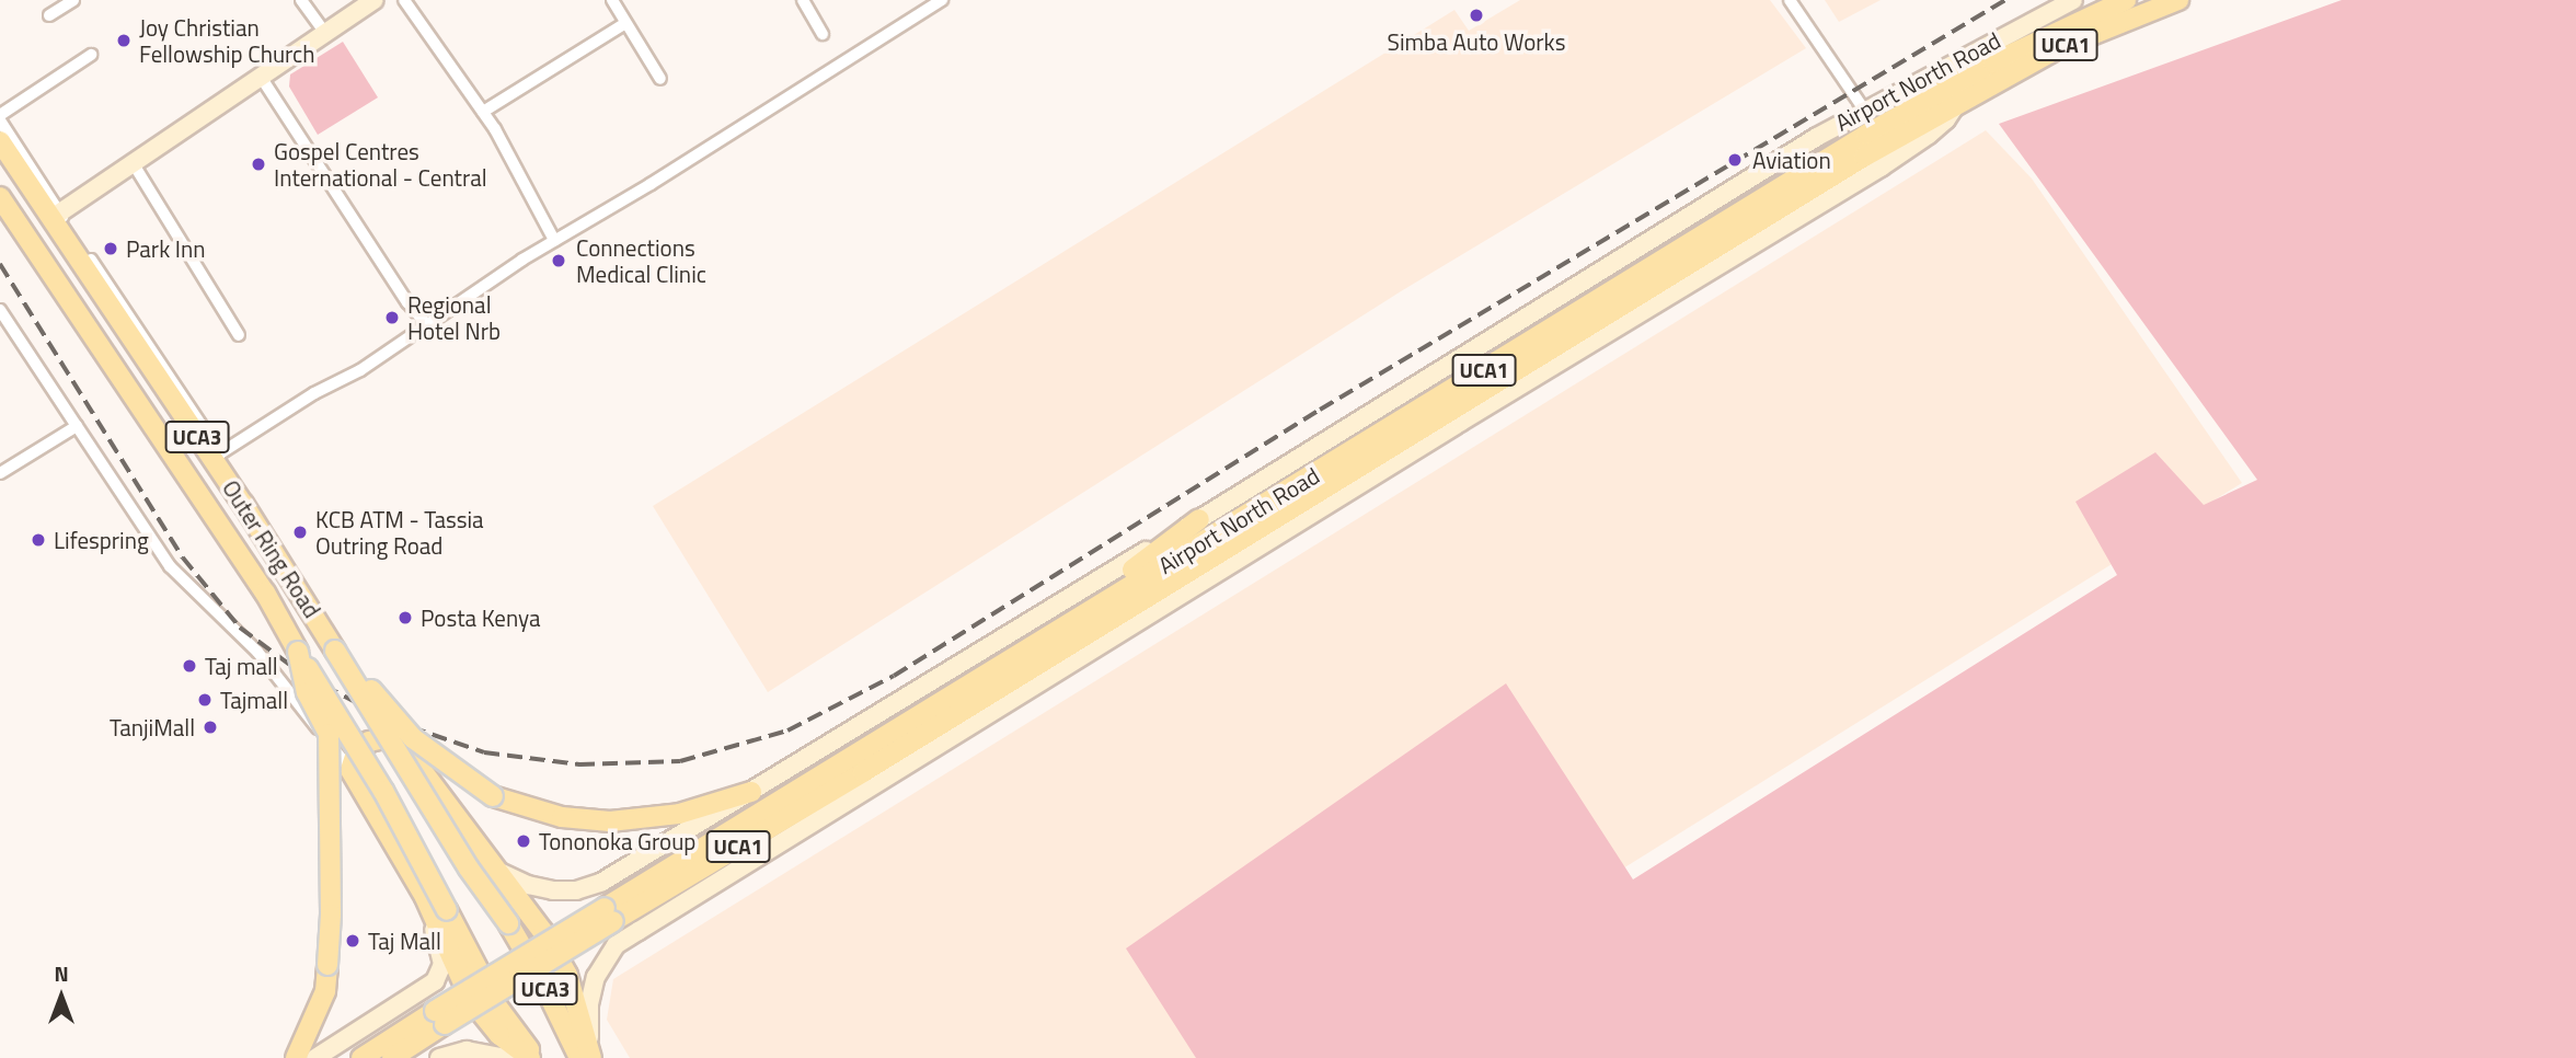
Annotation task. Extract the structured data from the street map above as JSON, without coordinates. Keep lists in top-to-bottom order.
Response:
{
  "streets": {
    "main road": [
      "UCA1",
      "Airport North Road",
      "UCA3",
      "Outer Ring Road"
    ]
  },
  "crossings": [
    ["Airport North Road", "Outer Ring Road"]
  ],
  "places": [
    "Simba Auto Works",
    "Joy Christian Fellowship Church",
    "Aviation",
    "Gospel Centres International - Central",
    "Park Inn",
    "Connections Medical Clinic",
    "Regional Hotel Nrb",
    "KCB ATM - Tassia Outring Road",
    "Lifespring",
    "Posta Kenya",
    "Taj mall",
    "Tajmall",
    "TanjiMall",
    "Tononoka Group",
    "Taj Mall"
  ],
  "north": "top"
}
